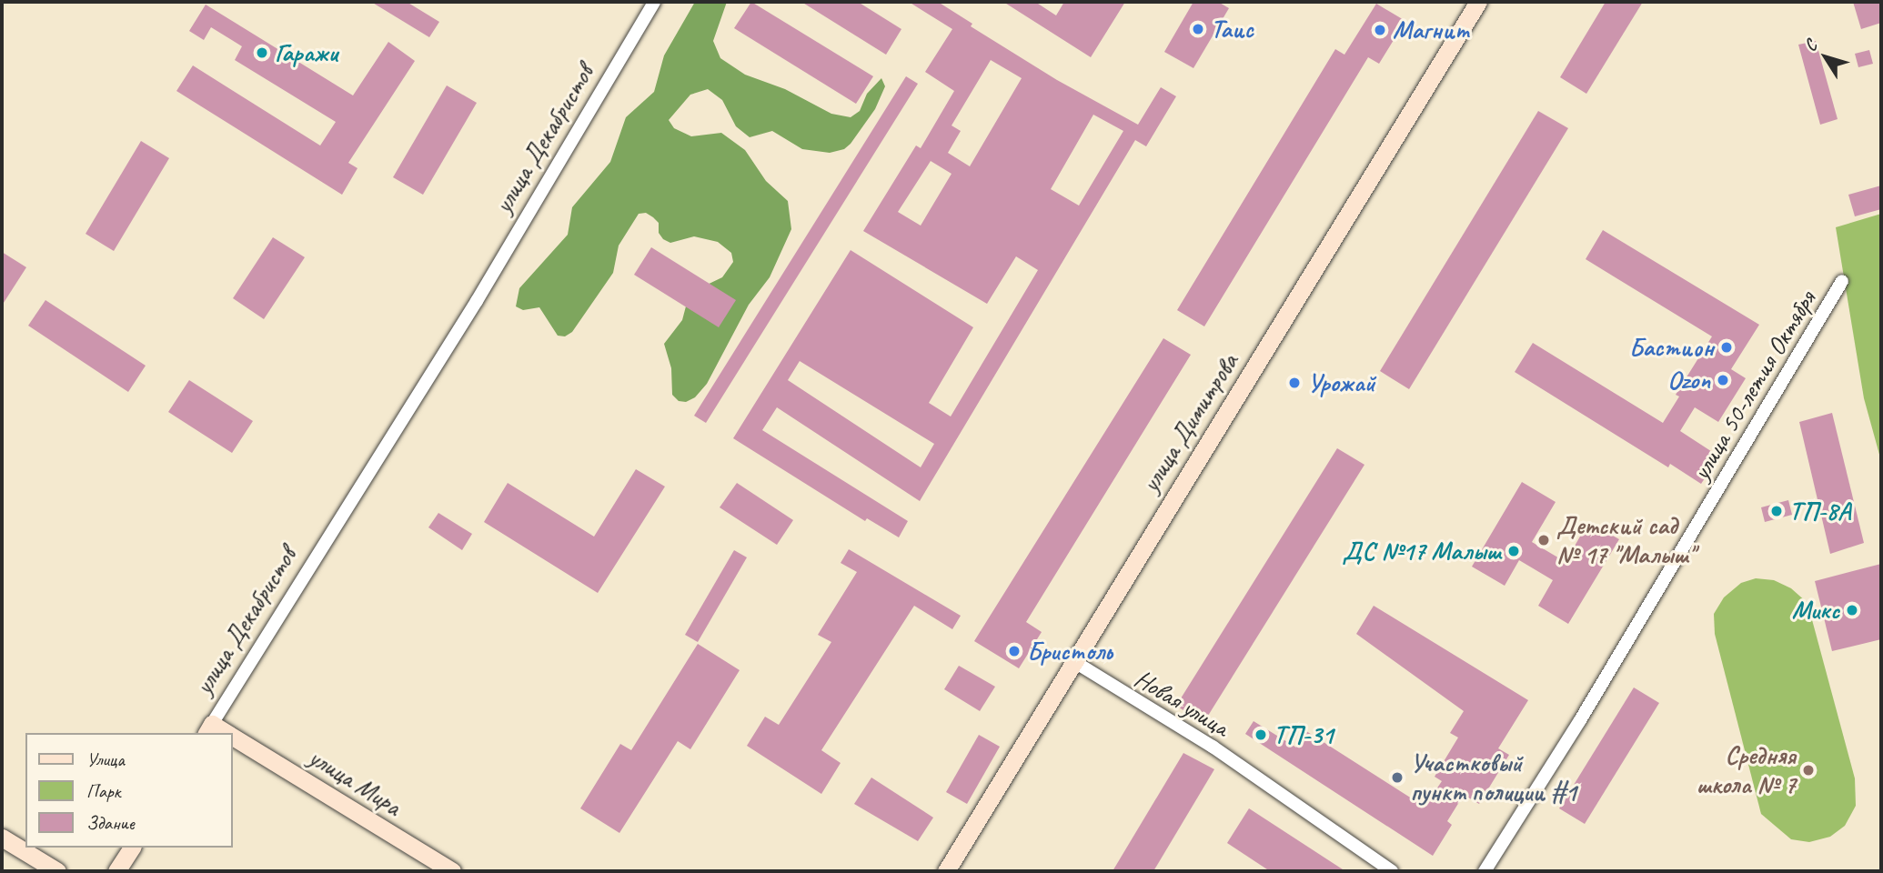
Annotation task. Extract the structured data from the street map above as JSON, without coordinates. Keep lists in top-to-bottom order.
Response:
{
  "streets": {
    "street": [
      "улица Декабристов",
      "улица 50-летия Октября",
      "улица Димитрова",
      "Новая улица",
      "улица Мира"
    ]
  },
  "crossings": [
    ["улица Димитрова", "Новая улица"]
  ],
  "places": [
    "Таис",
    "Магнит",
    "Гаражи",
    "Бастион",
    "Ozon",
    "Урожай",
    "ТП-8А",
    "Детский сад № 17 \"Малыш\"",
    "ДС №17 Малыш",
    "Микс",
    "Бристоль",
    "ТП-31",
    "Средняя школа № 7",
    "Участковый пункт полиции #1"
  ],
  "legend": ["Улица", "Парк", "Здание"],
  "north": "top left"
}
